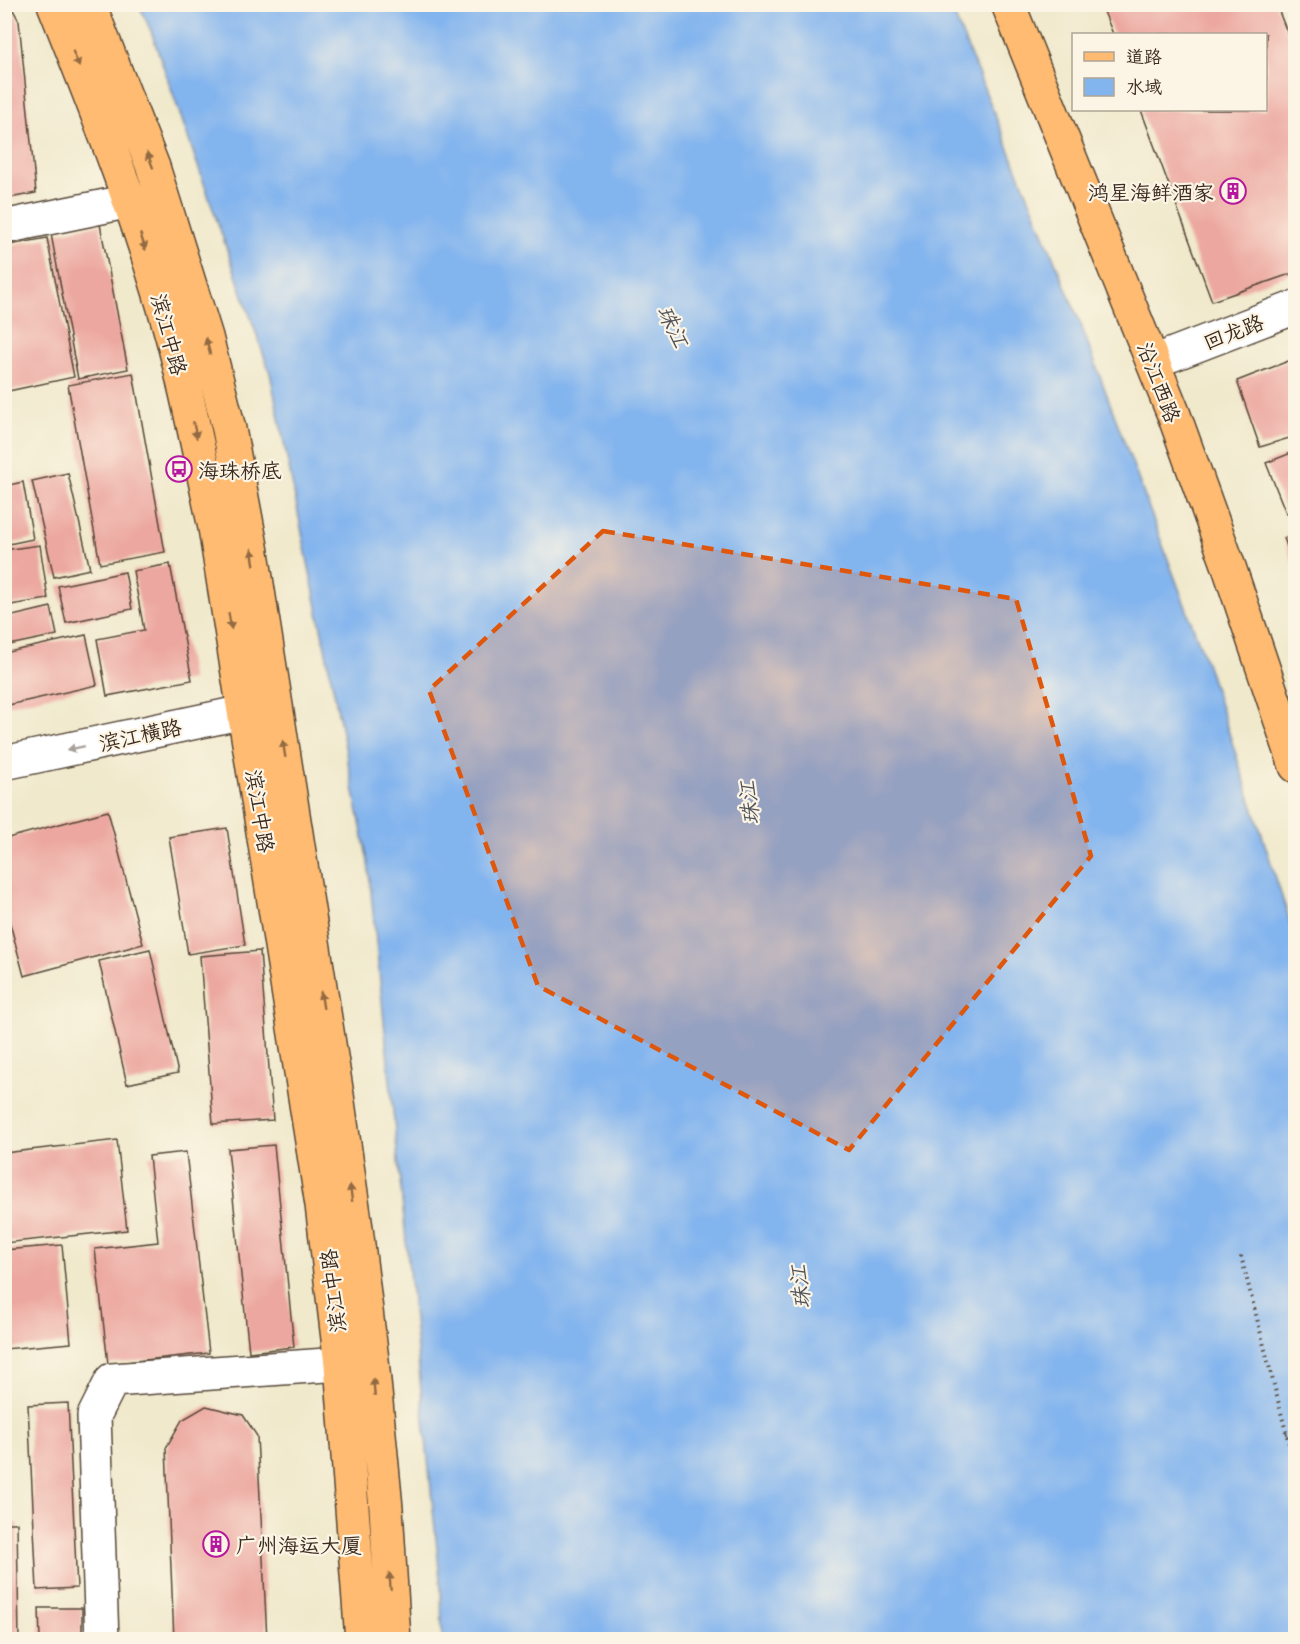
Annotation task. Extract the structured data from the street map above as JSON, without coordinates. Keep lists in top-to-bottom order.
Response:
{
  "streets": {
    "main road": ["滨江中路", "沿江西路"],
    "street": ["回龙路", "滨江横路"]
  },
  "crossings": [
    ["回龙路", "沿江西路"],
    ["滨江中路", "滨江横路"]
  ],
  "one_way": ["滨江横路"],
  "water": ["珠江"],
  "places": {
    "building": ["鸿星海鲜酒家", "广州海运大厦"],
    "bus stop": ["海珠桥底"]
  },
  "legend": ["道路", "水域"]
}
